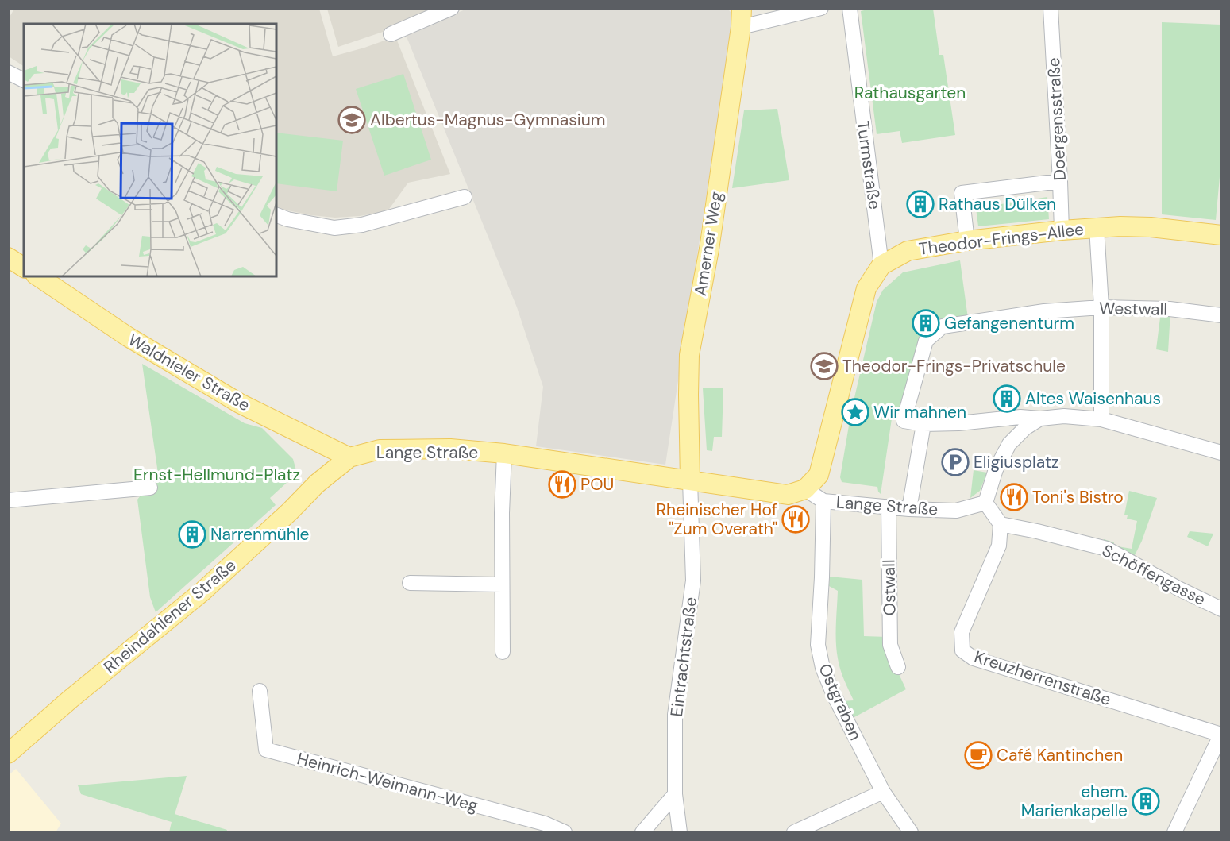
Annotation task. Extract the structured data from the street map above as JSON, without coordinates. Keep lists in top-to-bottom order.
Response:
{
  "streets": {
    "main road": [
      "Theodor-Frings-Allee",
      "Amerner Weg",
      "Waldnieler Straße",
      "Lange Straße",
      "Rheindahlener Straße"
    ],
    "street": [
      "Doergensstraße",
      "Turmstraße",
      "Westwall",
      "Schöffengasse",
      "Ostwall",
      "Eintrachtstraße",
      "Kreuzherrenstraße",
      "Ostgraben",
      "Heinrich-Weimann-Weg"
    ]
  },
  "crossings": [
    ["Doergensstraße", "Theodor-Frings-Allee"],
    ["Turmstraße", "Theodor-Frings-Allee"],
    ["Theodor-Frings-Allee", "Lange Straße"],
    ["Amerner Weg", "Lange Straße"],
    ["Amerner Weg", "Eintrachtstraße"],
    ["Waldnieler Straße", "Lange Straße"],
    ["Waldnieler Straße", "Rheindahlener Straße"],
    ["Lange Straße", "Ostwall"],
    ["Lange Straße", "Rheindahlener Straße"],
    ["Lange Straße", "Eintrachtstraße"],
    ["Lange Straße", "Ostgraben"],
    ["Schöffengasse", "Kreuzherrenstraße"]
  ],
  "parks": ["Rathausgarten", "Ernst-Hellmund-Platz"],
  "places": {
    "school or university": ["Albertus-Magnus-Gymnasium", "Theodor-Frings-Privatschule"],
    "building": [
      "Rathaus Dülken",
      "Gefangenenturm",
      "Altes Waisenhaus",
      "Narrenmühle",
      "ehem. Marienkapelle"
    ],
    "place": ["Wir mahnen"],
    "parking": ["Eligiusplatz"],
    "restaurant": ["POU", "Toni's Bistro", "Rheinischer Hof \"Zum Overath\""],
    "cafe": ["Café Kantinchen"]
  }
}
